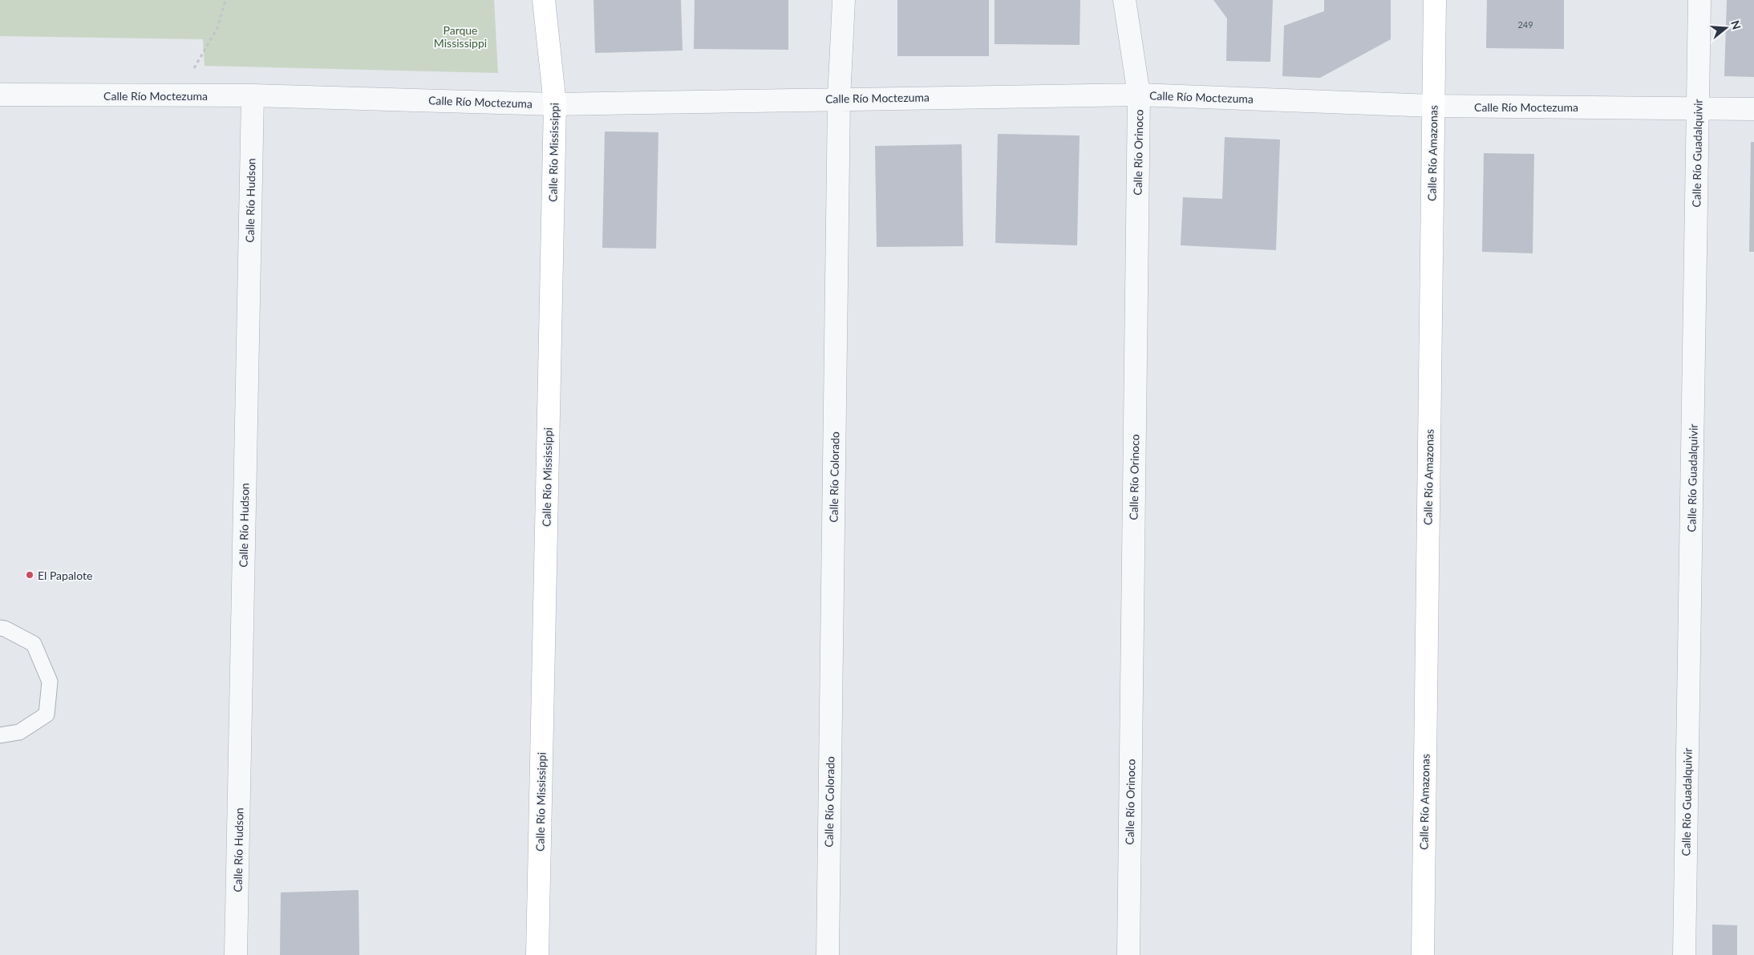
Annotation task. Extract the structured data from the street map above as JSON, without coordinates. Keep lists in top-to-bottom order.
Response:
{
  "streets": {
    "street": [
      "Calle Río Moctezuma",
      "Calle Río Mississippi",
      "Calle Río Orinoco",
      "Calle Río Amazonas",
      "Calle Río Guadalquivir",
      "Calle Río Hudson",
      "Calle Río Colorado"
    ]
  },
  "crossings": [
    ["Calle Río Moctezuma", "Calle Río Mississippi"],
    ["Calle Río Moctezuma", "Calle Río Orinoco"],
    ["Calle Río Moctezuma", "Calle Río Amazonas"],
    ["Calle Río Moctezuma", "Calle Río Guadalquivir"],
    ["Calle Río Moctezuma", "Calle Río Hudson"],
    ["Calle Río Moctezuma", "Calle Río Colorado"]
  ],
  "parks": ["Parque Mississippi"],
  "places": ["El Papalote"],
  "house_numbers": ["249"],
  "north": "right"
}
